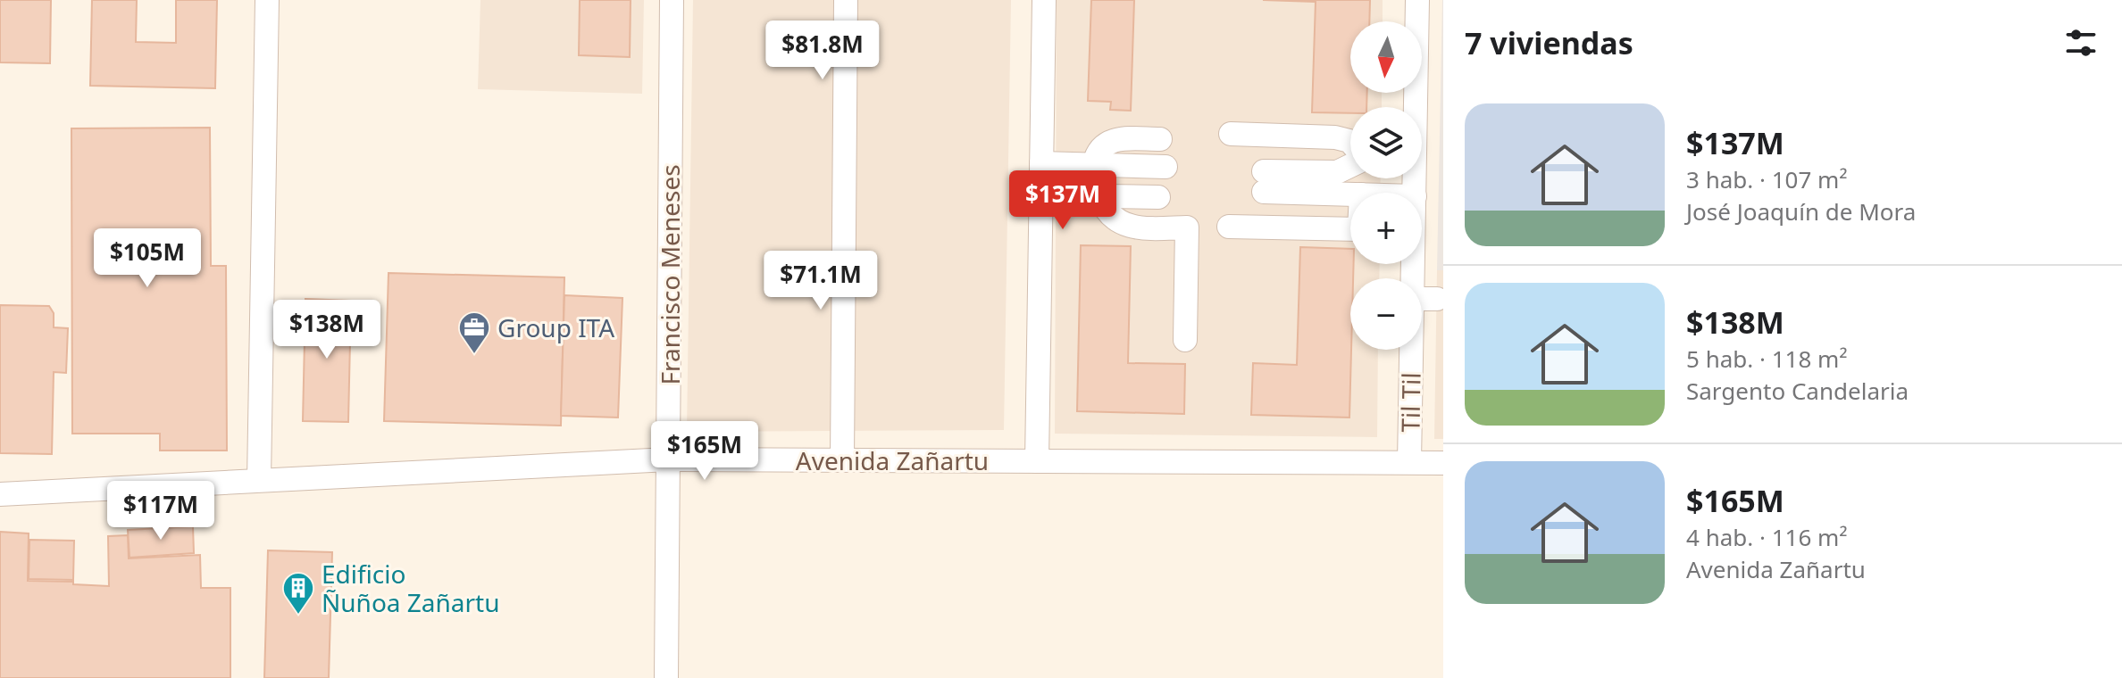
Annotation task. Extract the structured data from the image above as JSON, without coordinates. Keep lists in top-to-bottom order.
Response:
{
  "streets": {
    "street": ["Francisco Meneses", "Til Til", "Avenida Zañartu"]
  },
  "crossings": [
    ["Francisco Meneses", "Avenida Zañartu"],
    ["Til Til", "Avenida Zañartu"]
  ],
  "places": {
    "office": ["Group ITA"],
    "building": ["Edificio Ñuñoa Zañartu"]
  },
  "north": "bottom",
  "page": {
    "heading": "7 viviendas",
    "price": [
      "$81.8M",
      "$137M",
      "$105M",
      "$71.1M",
      "$138M",
      "$165M",
      "$117M"
    ],
    "map_buttons": ["+", "−"],
    "list": [
      {
        "name": "$137M",
        "note": "3 hab. · 107 m² · José Joaquín de Mora"
      },
      {
        "name": "$138M",
        "note": "5 hab. · 118 m² · Sargento Candelaria"
      },
      {
        "name": "$165M",
        "note": "4 hab. · 116 m² · Avenida Zañartu"
      }
    ]
  }
}
